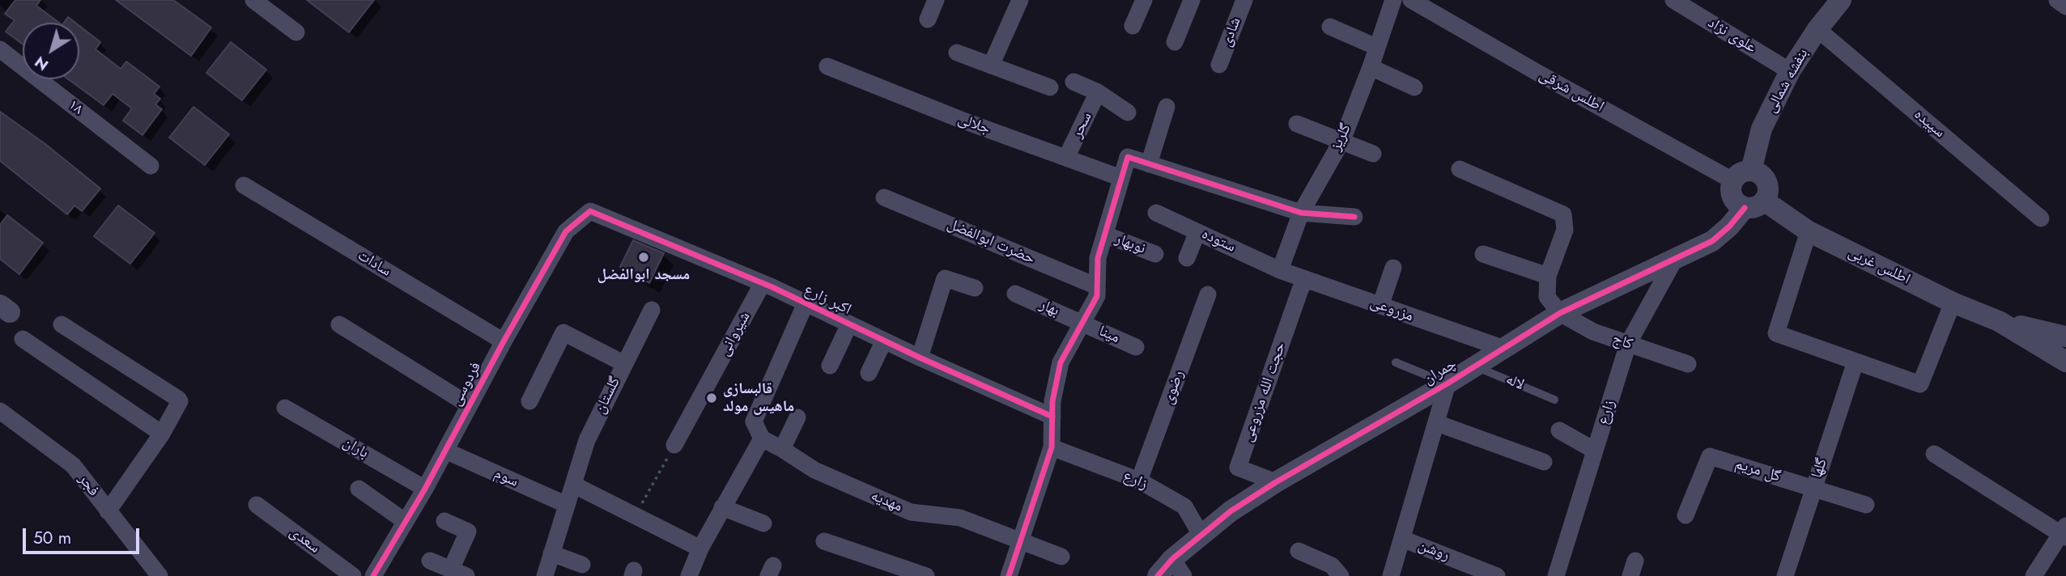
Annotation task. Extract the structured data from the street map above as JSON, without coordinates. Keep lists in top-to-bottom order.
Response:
{
  "streets": {
    "street": [
      "شادی",
      "علوی نژاد",
      "بنفشه شمالی",
      "اطلس شرقی",
      "۱۸",
      "سپیده",
      "جلالی",
      "سحر",
      "گلریز",
      "ستوده",
      "حضرت ابوالفضل",
      "نوبهار",
      "سادات",
      "اطلس غربی",
      "اکبر زارع",
      "بهار",
      "مزروعی",
      "شیروانی",
      "مینا",
      "کاج",
      "چمران",
      "فردوسی",
      "رضوی",
      "حجت الله مزروعی",
      "گلستان",
      "زارع",
      "باران",
      "گلها",
      "گل مریم",
      "سوم",
      "فجر",
      "مهدیه",
      "سعدی",
      "روشن"
    ],
    "lane": ["لاله"]
  },
  "crossings": [
    ["علوی نژاد", "بنفشه شمالی"],
    ["بنفشه شمالی", "اطلس شرقی"],
    ["بنفشه شمالی", "سپیده"],
    ["بنفشه شمالی", "اطلس غربی"],
    ["بنفشه شمالی", "چمران"],
    ["اطلس شرقی", "اطلس غربی"],
    ["اطلس شرقی", "چمران"],
    ["جلالی", "سحر"],
    ["گلریز", "ستوده"],
    ["گلریز", "مزروعی"],
    ["ستوده", "مزروعی"],
    ["سادات", "فردوسی"],
    ["اطلس غربی", "چمران"],
    ["اکبر زارع", "شیروانی"],
    ["اکبر زارع", "فردوسی"],
    ["بهار", "مینا"],
    ["مزروعی", "چمران"],
    ["مزروعی", "حجت الله مزروعی"],
    ["کاج", "چمران"],
    ["کاج", "زارع"],
    ["چمران", "لاله"],
    ["چمران", "حجت الله مزروعی"],
    ["چمران", "زارع"],
    ["فردوسی", "باران"],
    ["فردوسی", "سوم"],
    ["رضوی", "زارع"],
    ["گلستان", "سوم"],
    ["گلها", "گل مریم"]
  ],
  "places": ["مسجد ابوالفضل", "قالبسازی ماهیس مولد"],
  "scale_bar": "50 m",
  "north": "bottom left"
}
